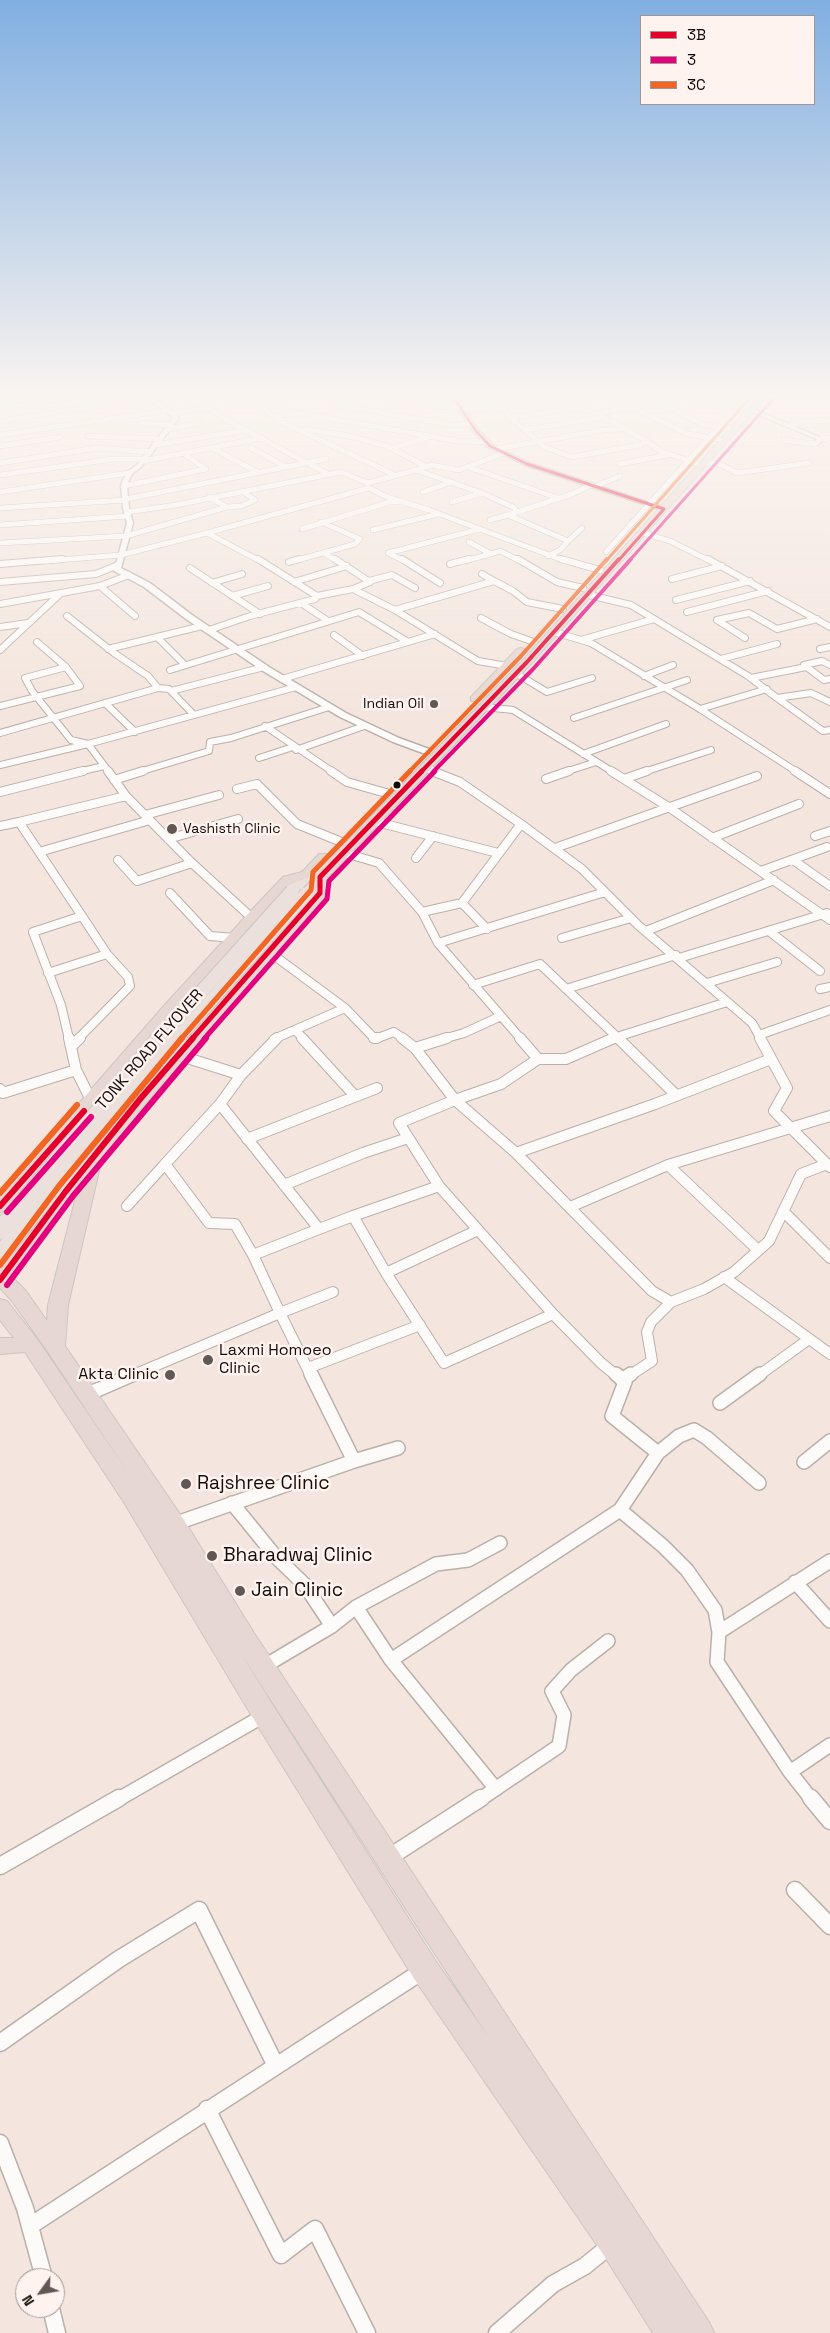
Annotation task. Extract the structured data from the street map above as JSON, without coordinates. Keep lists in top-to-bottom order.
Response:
{
  "streets": {
    "main road": ["TONK ROAD FLYOVER"]
  },
  "places": [
    "Indian Oil",
    "Vashisth Clinic",
    "Laxmi Homoeo Clinic",
    "Akta Clinic",
    "Rajshree Clinic",
    "Bharadwaj Clinic",
    "Jain Clinic"
  ],
  "lines": ["transit line 3B", "transit line 3", "transit line 3C"],
  "legend": ["3B", "3", "3C"],
  "north": "bottom left"
}
